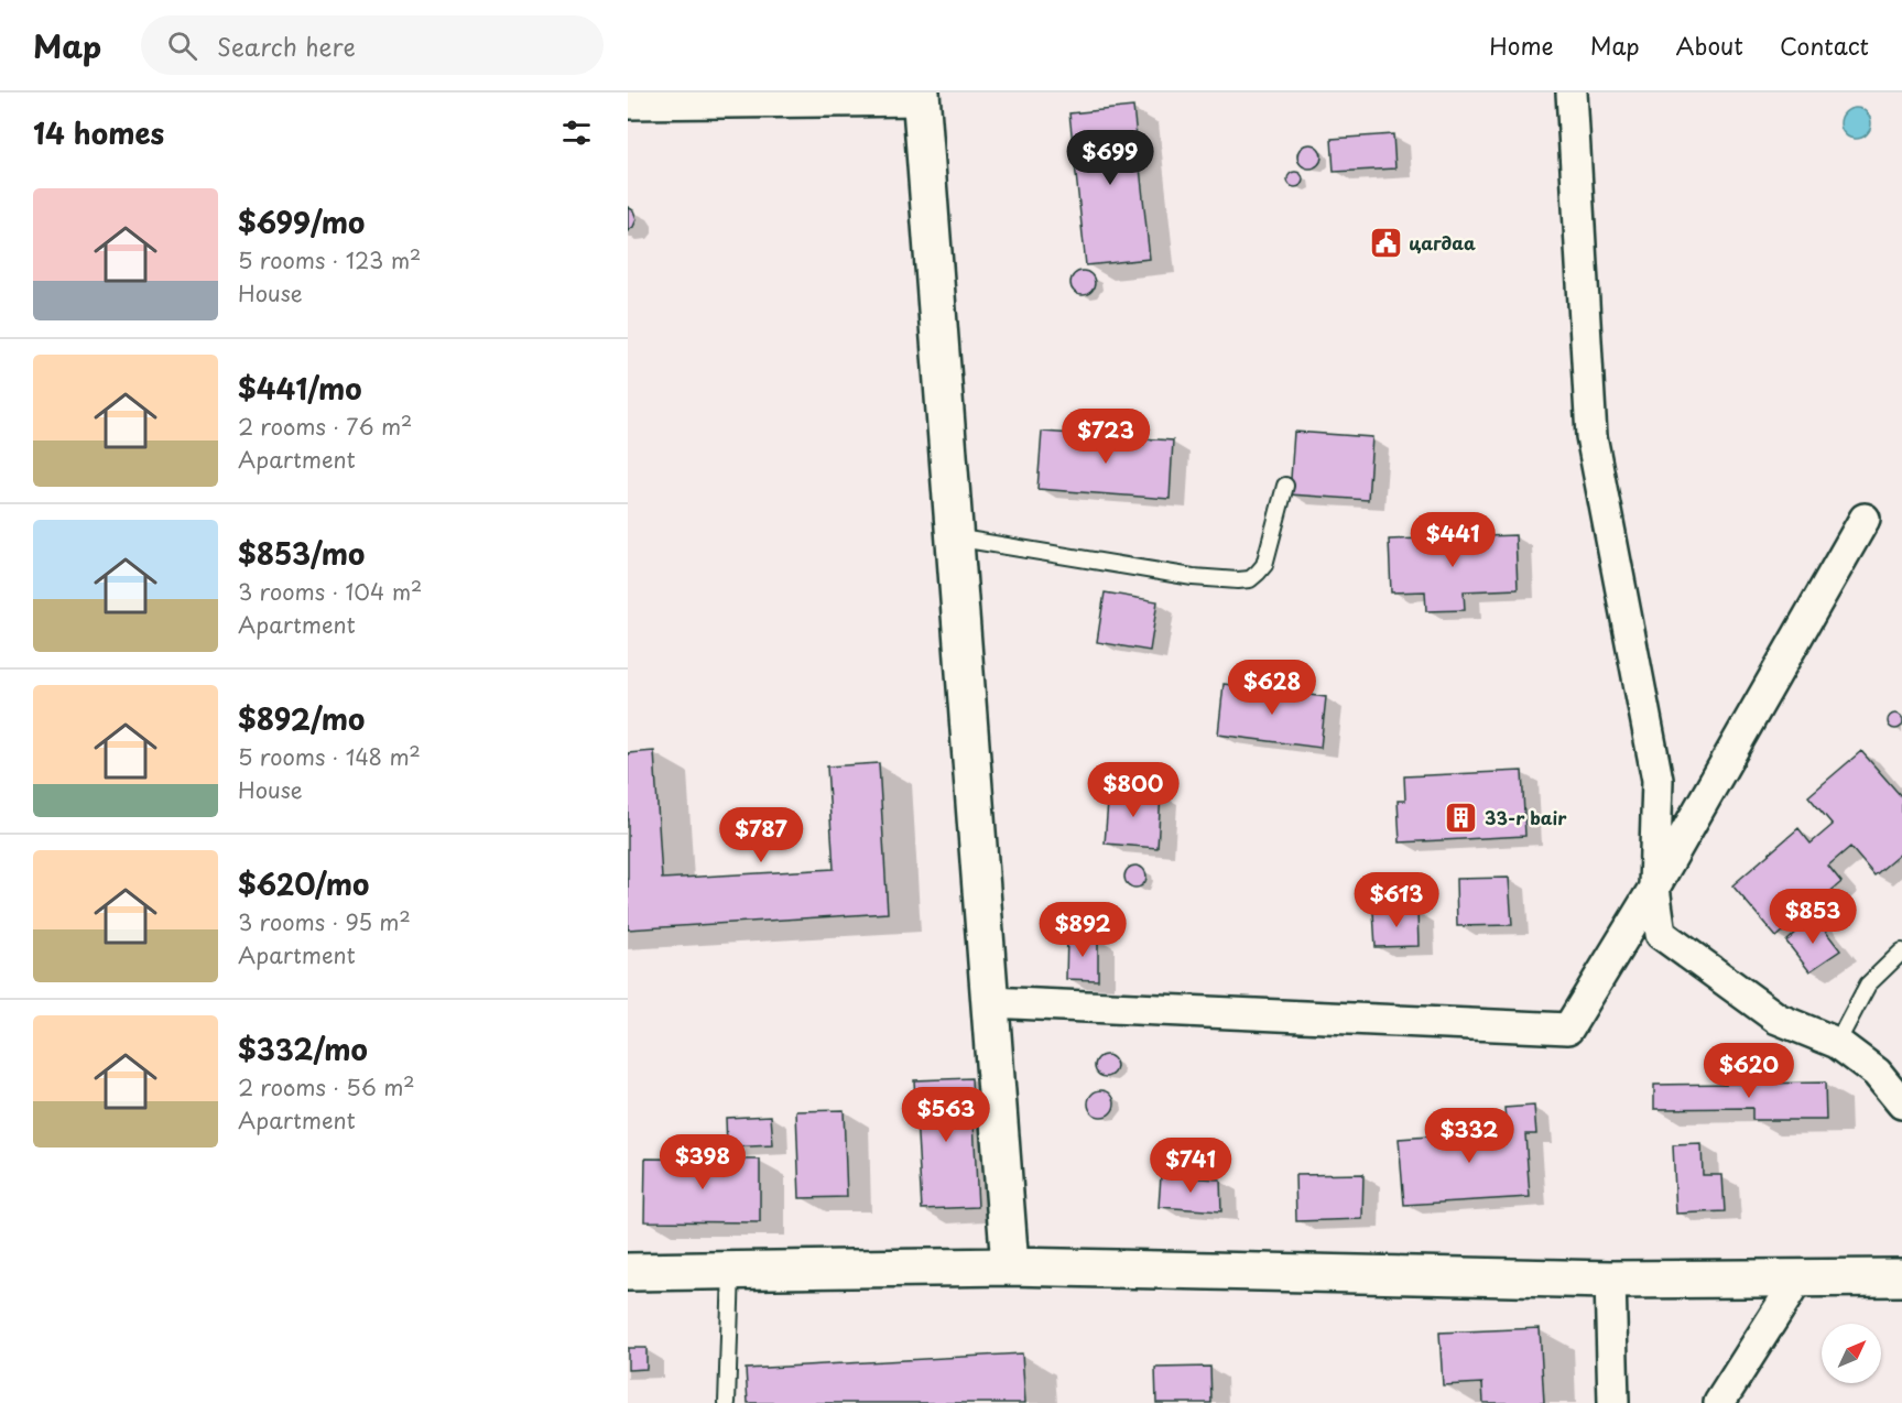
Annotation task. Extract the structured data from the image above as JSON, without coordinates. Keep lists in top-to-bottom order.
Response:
{
  "places": {
    "public building": ["цагдаа"],
    "building": ["33-r bair"]
  },
  "north": "top right",
  "page": {
    "header": "Map",
    "search": "Search here",
    "nav": [
      "Home",
      "Map",
      "About",
      "Contact"
    ],
    "heading": "14 homes",
    "price": [
      "$699",
      "$723",
      "$441",
      "$628",
      "$800",
      "$787",
      "$613",
      "$853",
      "$892",
      "$620",
      "$563",
      "$332",
      "$398",
      "$741"
    ],
    "list": [
      {
        "name": "$699/mo",
        "note": "5 rooms · 123 m² · House"
      },
      {
        "name": "$441/mo",
        "note": "2 rooms · 76 m² · Apartment"
      },
      {
        "name": "$853/mo",
        "note": "3 rooms · 104 m² · Apartment"
      },
      {
        "name": "$892/mo",
        "note": "5 rooms · 148 m² · House"
      },
      {
        "name": "$620/mo",
        "note": "3 rooms · 95 m² · Apartment"
      },
      {
        "name": "$332/mo",
        "note": "2 rooms · 56 m² · Apartment"
      }
    ]
  }
}
